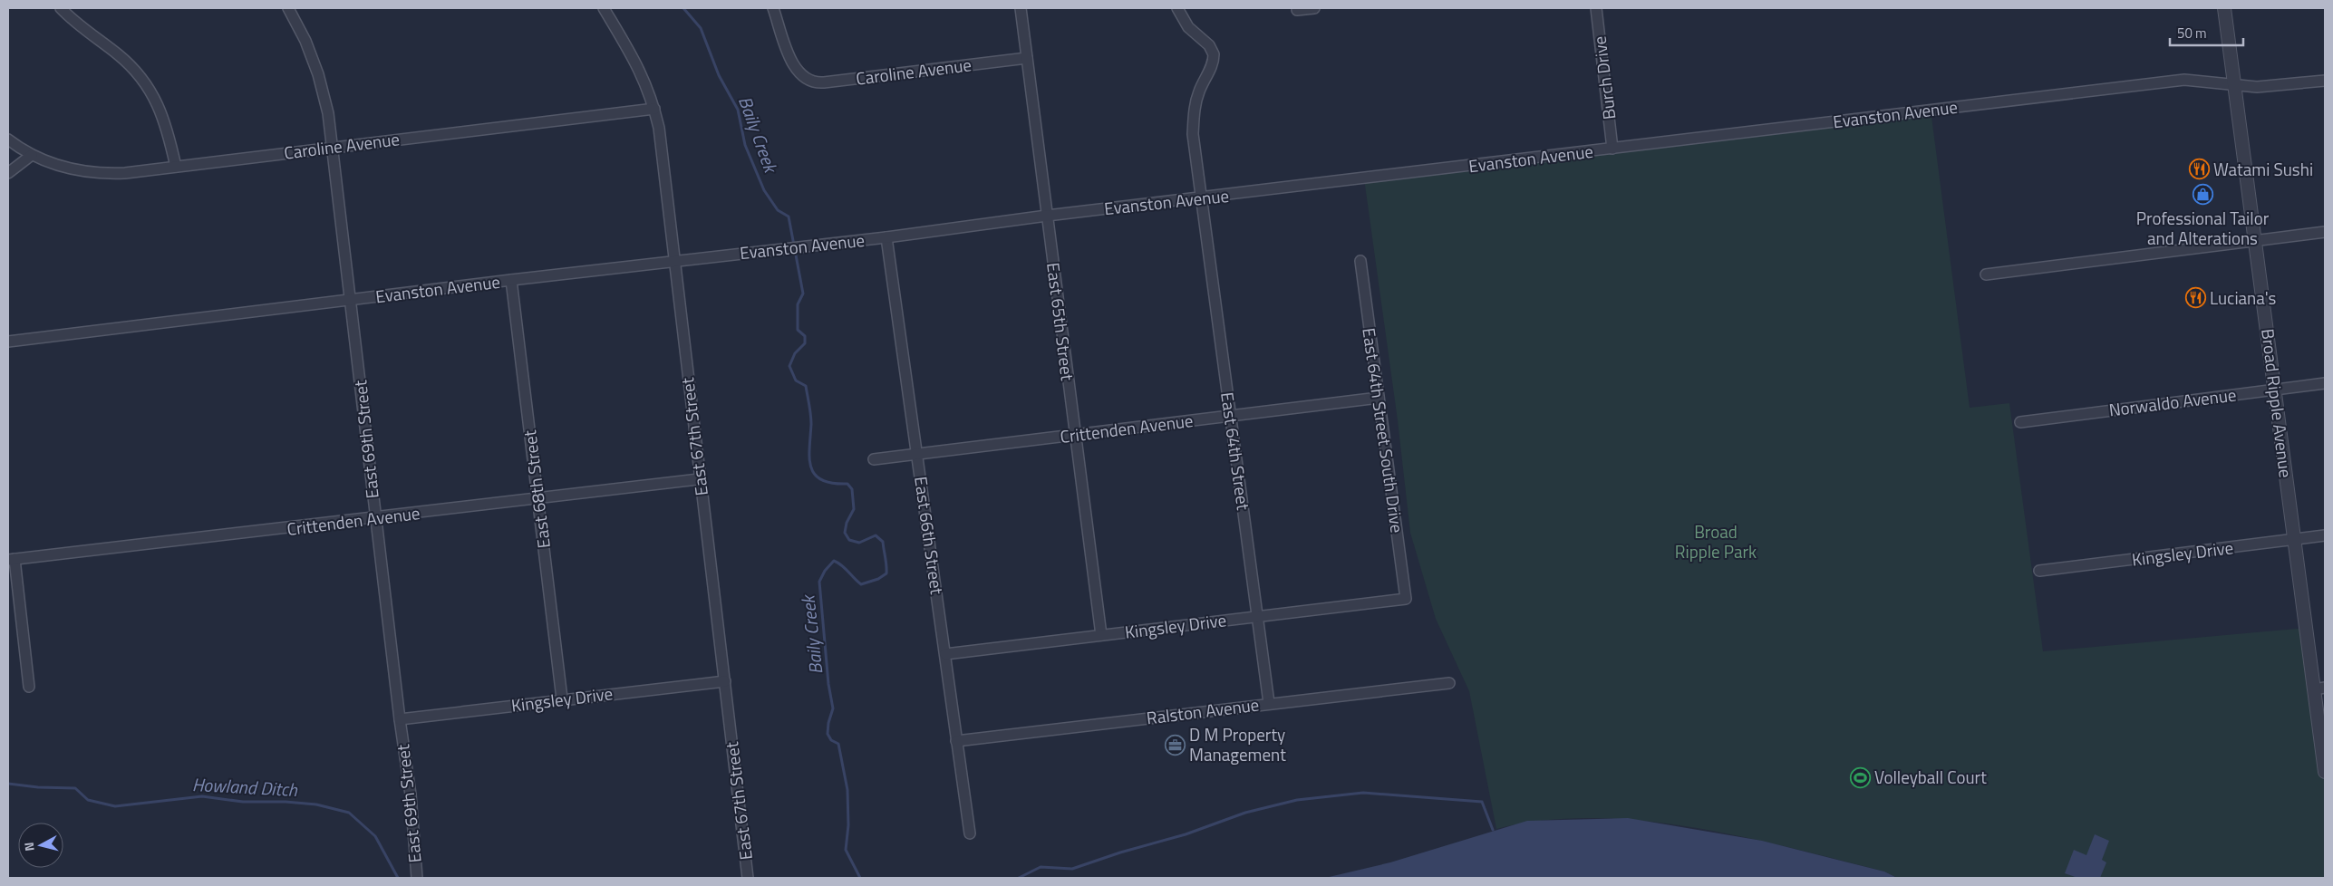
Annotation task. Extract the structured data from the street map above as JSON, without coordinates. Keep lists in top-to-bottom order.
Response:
{
  "streets": {
    "street": [
      "Caroline Avenue",
      "Burch Drive",
      "Evanston Avenue",
      "East 65th Street",
      "Norwaldo Avenue",
      "Broad Ripple Avenue",
      "Crittenden Avenue",
      "East 64th Street South Drive",
      "East 67th Street",
      "East 69th Street",
      "East 64th Street",
      "East 68th Street",
      "East 66th Street",
      "Kingsley Drive",
      "Ralston Avenue"
    ]
  },
  "crossings": [
    ["Caroline Avenue", "East 65th Street"],
    ["Caroline Avenue", "East 67th Street"],
    ["Caroline Avenue", "East 69th Street"],
    ["Burch Drive", "Evanston Avenue"],
    ["Evanston Avenue", "East 65th Street"],
    ["Evanston Avenue", "Broad Ripple Avenue"],
    ["Evanston Avenue", "East 67th Street"],
    ["Evanston Avenue", "East 69th Street"],
    ["Evanston Avenue", "East 64th Street"],
    ["Evanston Avenue", "East 68th Street"],
    ["Evanston Avenue", "East 66th Street"],
    ["East 65th Street", "Crittenden Avenue"],
    ["East 65th Street", "Kingsley Drive"],
    ["Norwaldo Avenue", "Broad Ripple Avenue"],
    ["Broad Ripple Avenue", "Kingsley Drive"],
    ["Crittenden Avenue", "East 64th Street South Drive"],
    ["Crittenden Avenue", "East 67th Street"],
    ["Crittenden Avenue", "East 69th Street"],
    ["Crittenden Avenue", "East 64th Street"],
    ["Crittenden Avenue", "East 68th Street"],
    ["Crittenden Avenue", "East 66th Street"],
    ["East 64th Street South Drive", "Kingsley Drive"],
    ["East 67th Street", "Kingsley Drive"],
    ["East 69th Street", "Kingsley Drive"],
    ["East 64th Street", "Kingsley Drive"],
    ["East 64th Street", "Ralston Avenue"],
    ["East 68th Street", "Kingsley Drive"],
    ["East 66th Street", "Kingsley Drive"],
    ["East 66th Street", "Ralston Avenue"]
  ],
  "water": ["Baily Creek", "Howland Ditch"],
  "parks": ["Broad Ripple Park"],
  "places": {
    "restaurant": ["Watami Sushi", "Luciana's"],
    "shop": ["Professional Tailor and Alterations"],
    "office": ["D M Property Management"],
    "sports": ["Volleyball Court"]
  },
  "scale_bar": "50 m",
  "north": "left"
}
